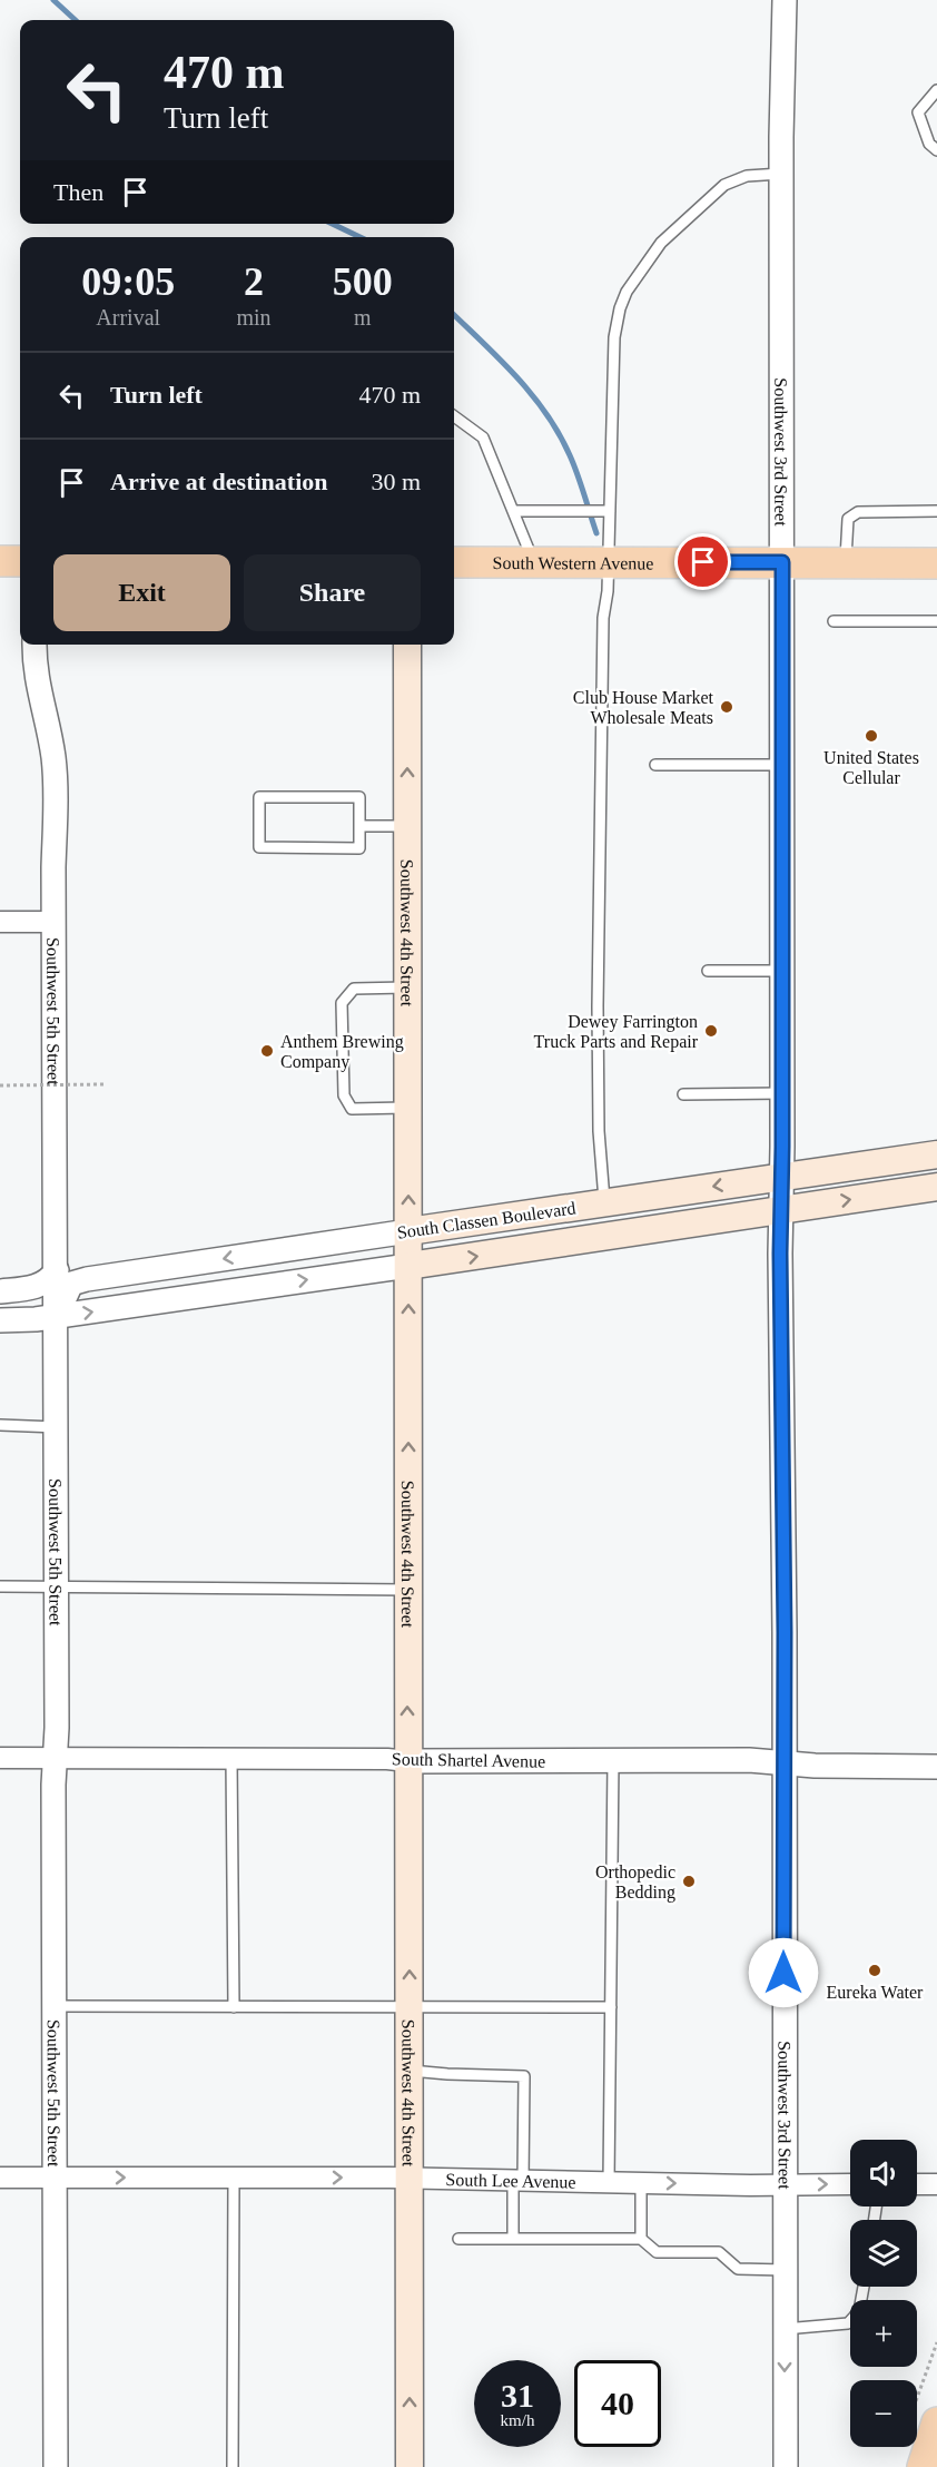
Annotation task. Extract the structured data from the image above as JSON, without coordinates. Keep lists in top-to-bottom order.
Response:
{
  "streets": {
    "main road": ["South Western Avenue", "Southwest 4th Street", "South Classen Boulevard"],
    "street": [
      "Southwest 3rd Street",
      "Southwest 5th Street",
      "South Shartel Avenue",
      "South Lee Avenue"
    ]
  },
  "crossings": [
    ["Southwest 3rd Street", "South Western Avenue"],
    ["Southwest 3rd Street", "South Classen Boulevard"],
    ["Southwest 3rd Street", "South Shartel Avenue"],
    ["Southwest 3rd Street", "South Lee Avenue"],
    ["Southwest 4th Street", "South Classen Boulevard"],
    ["Southwest 4th Street", "South Shartel Avenue"],
    ["Southwest 4th Street", "South Lee Avenue"],
    ["Southwest 5th Street", "South Classen Boulevard"],
    ["Southwest 5th Street", "South Shartel Avenue"],
    ["Southwest 5th Street", "South Lee Avenue"]
  ],
  "one_way": ["Southwest 4th Street", "South Lee Avenue"],
  "places": [
    "Club House Market Wholesale Meats",
    "United States Cellular",
    "Dewey Farrington Truck Parts and Repair",
    "Anthem Brewing Company",
    "Orthopedic Bedding",
    "Eureka Water"
  ],
  "page": {
    "turn": ["470 m", "Turn left"],
    "then": "Then",
    "eta": [
      "09:05",
      "Arrival",
      "2",
      "min",
      "500",
      "m"
    ],
    "list": [
      {
        "name": "Turn left",
        "value": "470 m"
      },
      {
        "name": "Arrive at destination",
        "value": "30 m"
      }
    ],
    "buttons": ["Exit", "Share"],
    "map_buttons": ["+", "−"],
    "speed": "31 km/h",
    "limit": "40"
  }
}
